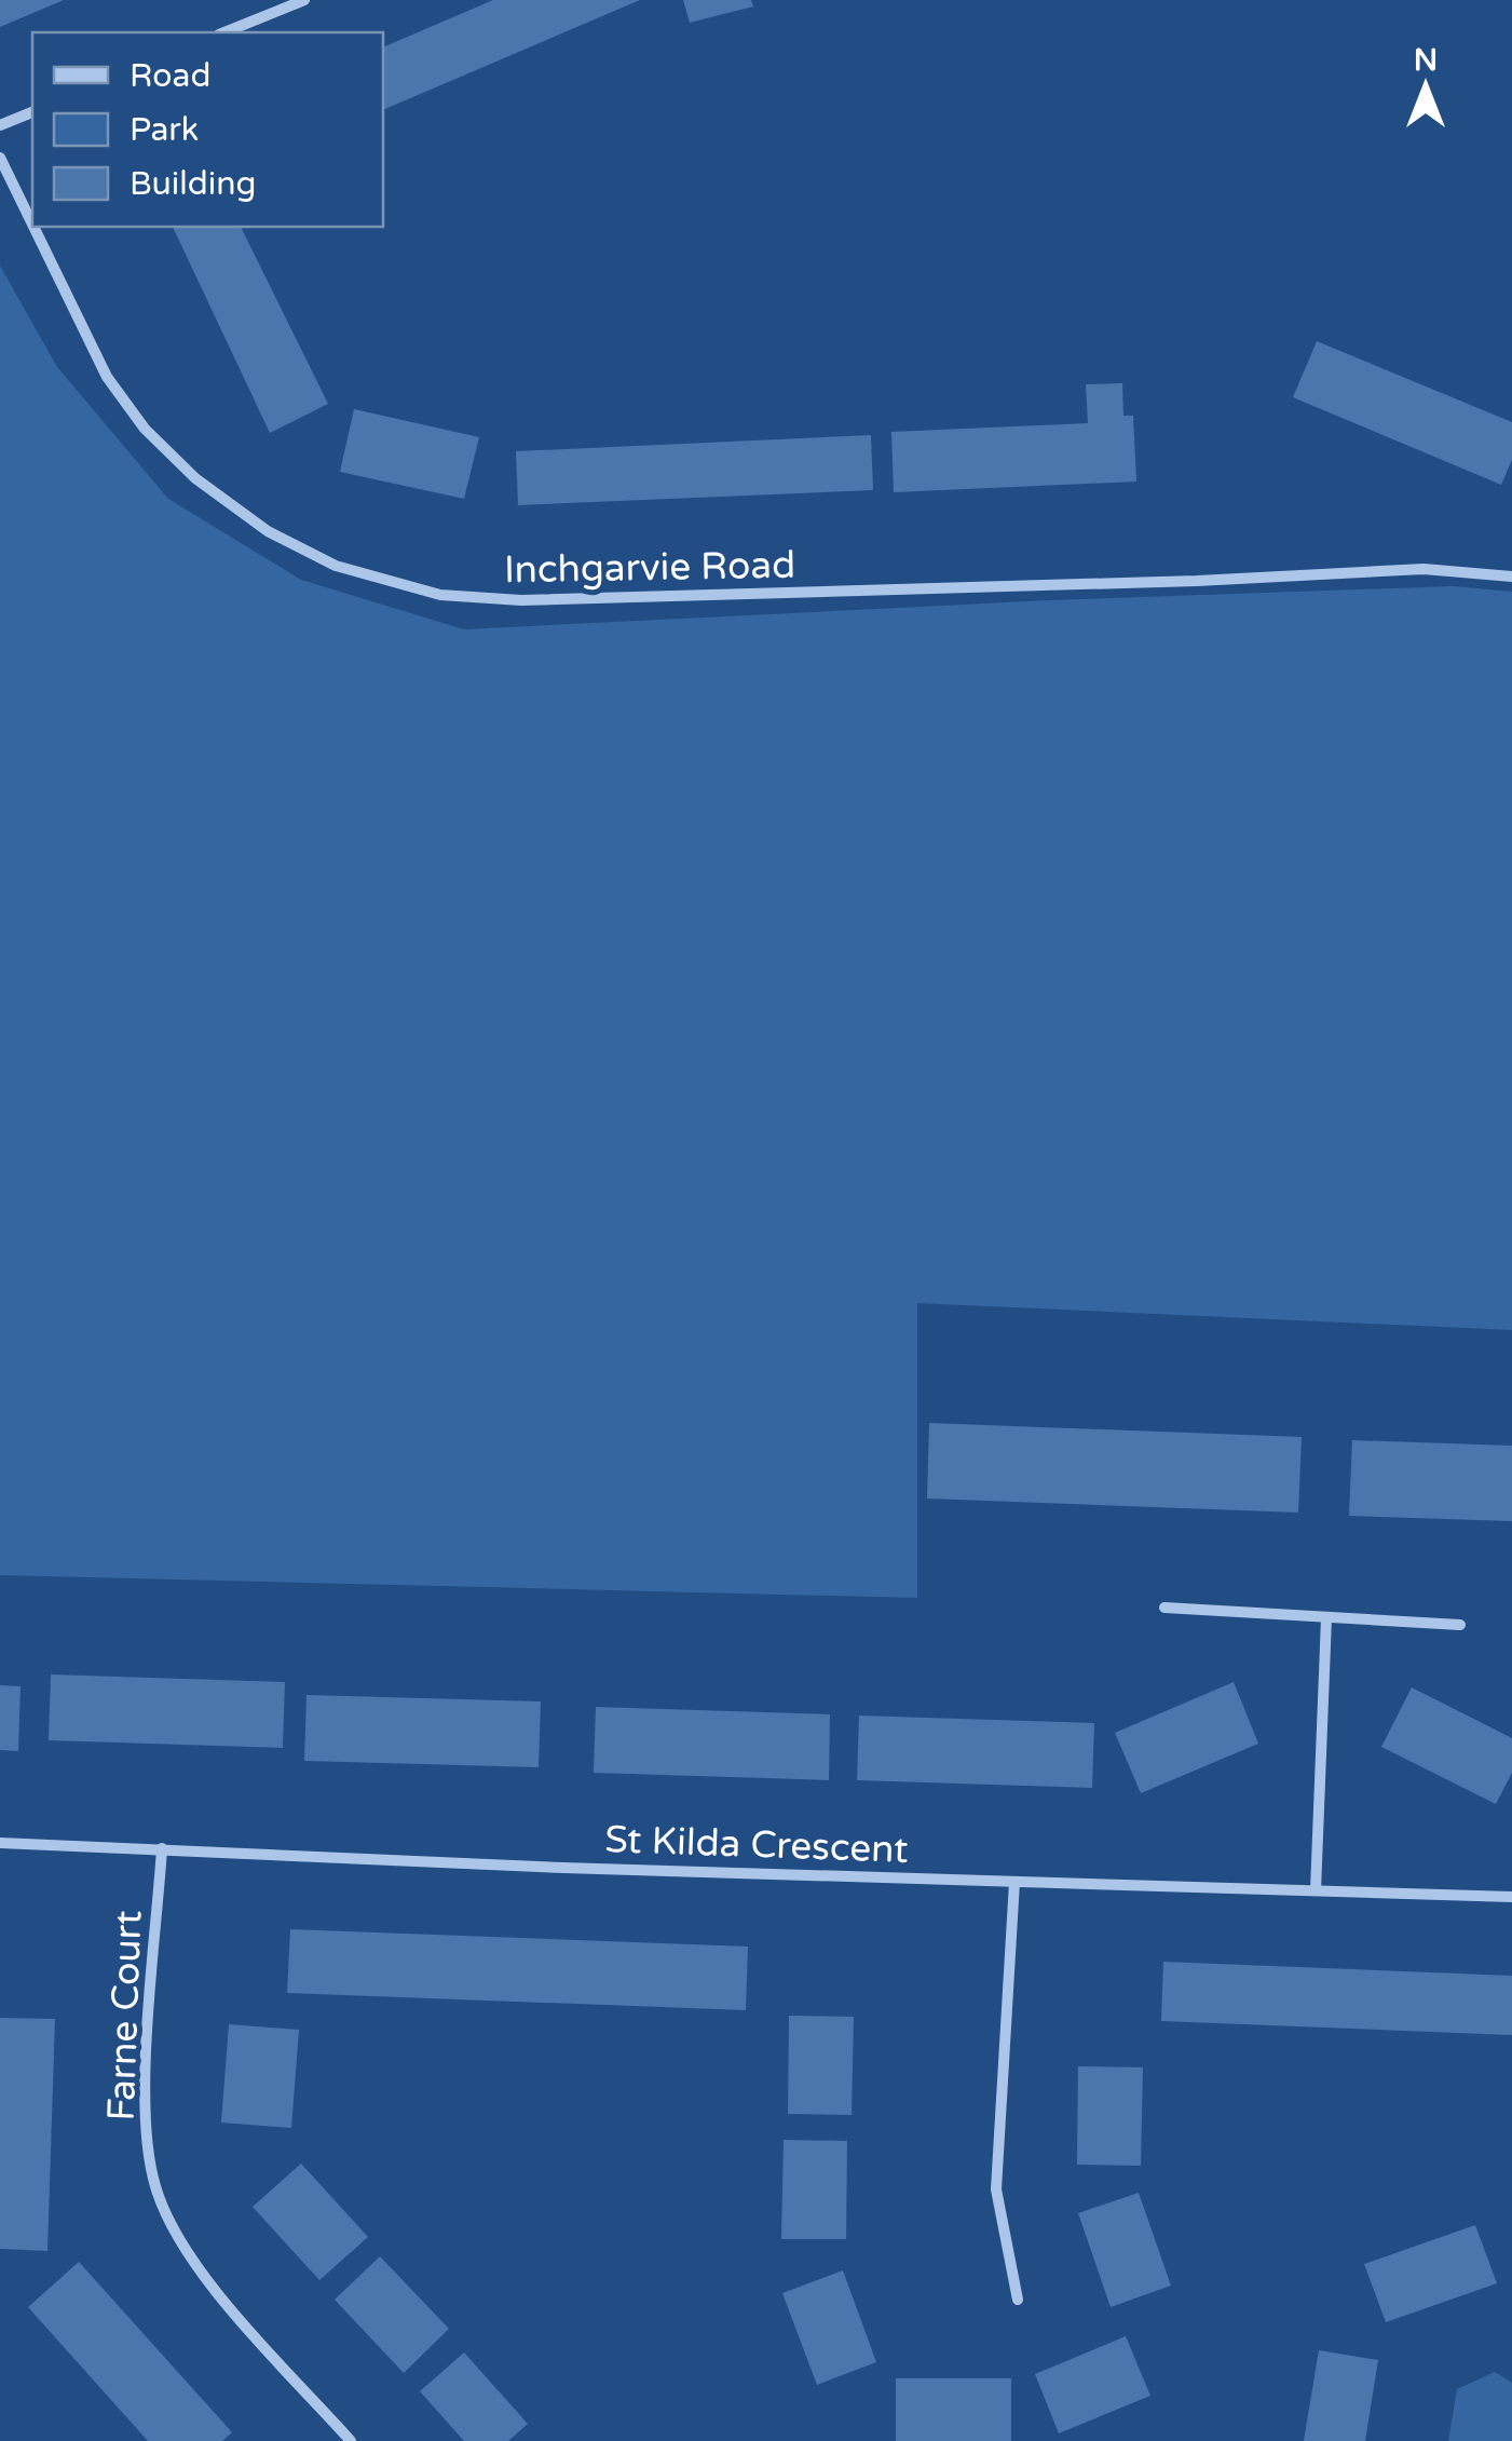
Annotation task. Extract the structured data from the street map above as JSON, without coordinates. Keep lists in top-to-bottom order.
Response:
{
  "streets": {
    "street": ["Inchgarvie Road", "St Kilda Crescent", "Farne Court"]
  },
  "crossings": [
    ["St Kilda Crescent", "Farne Court"]
  ],
  "legend": ["Road", "Park", "Building"],
  "north": "top"
}
